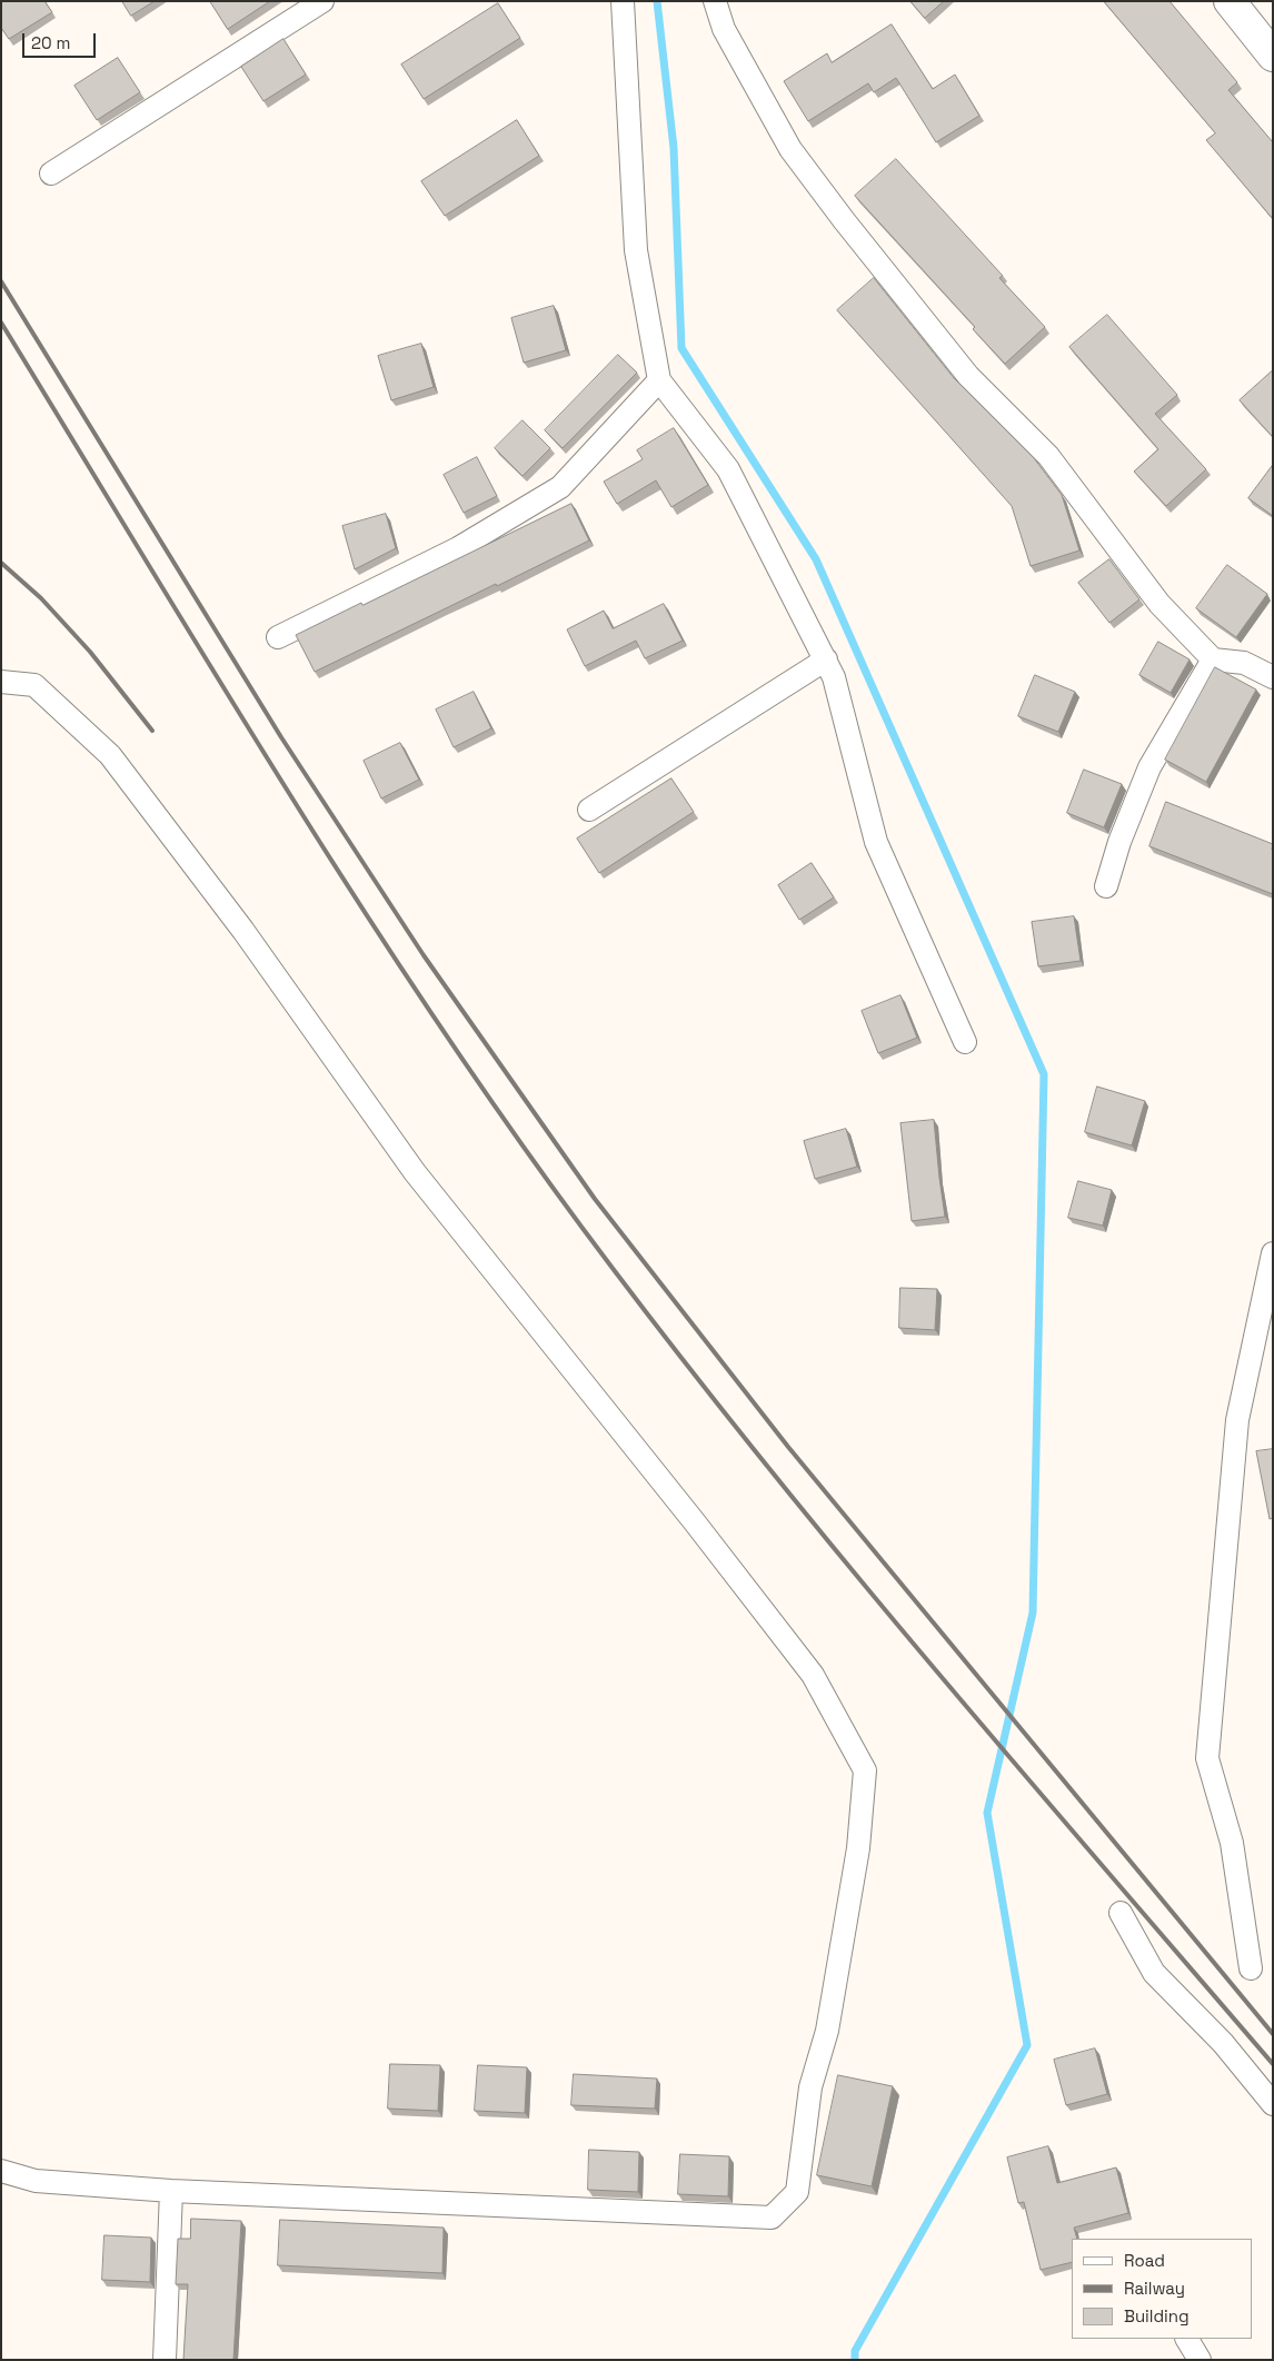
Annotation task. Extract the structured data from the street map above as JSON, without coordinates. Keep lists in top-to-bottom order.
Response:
{
  "legend": ["Road", "Railway", "Building"],
  "scale_bar": "20 m"
}
